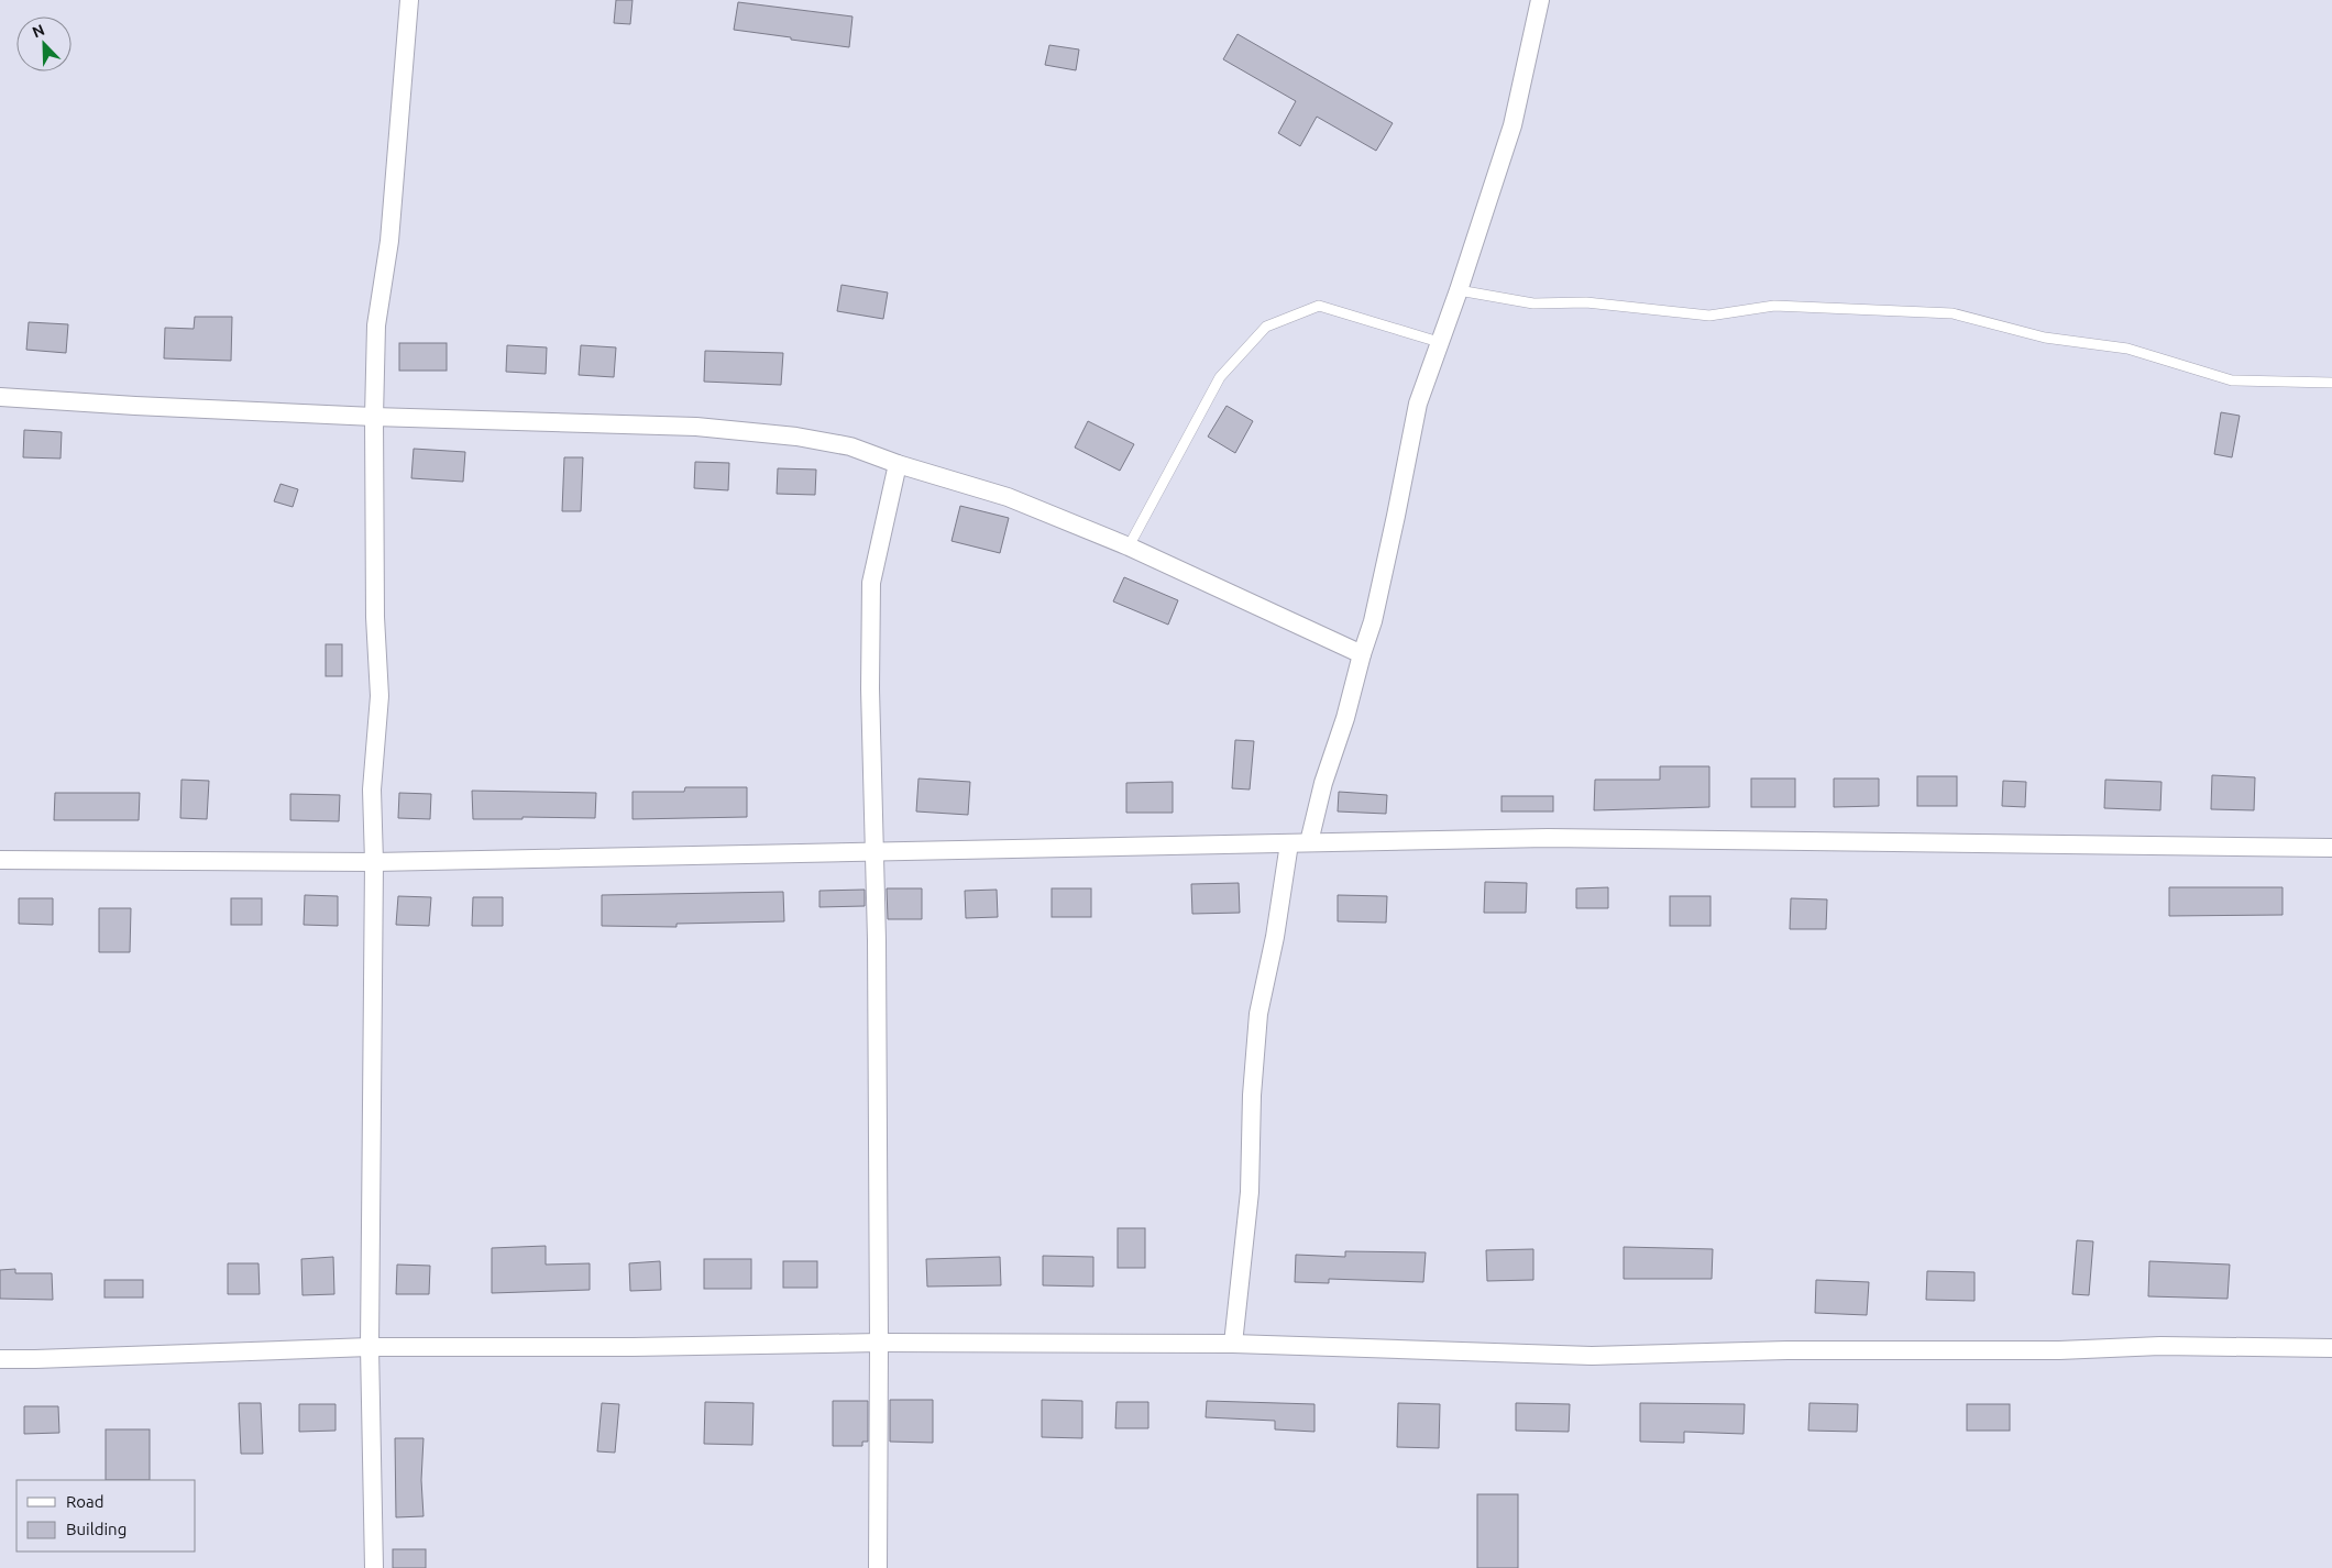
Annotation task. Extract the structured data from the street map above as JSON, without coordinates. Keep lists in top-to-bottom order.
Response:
{
  "legend": ["Road", "Building"],
  "north": "top left"
}
